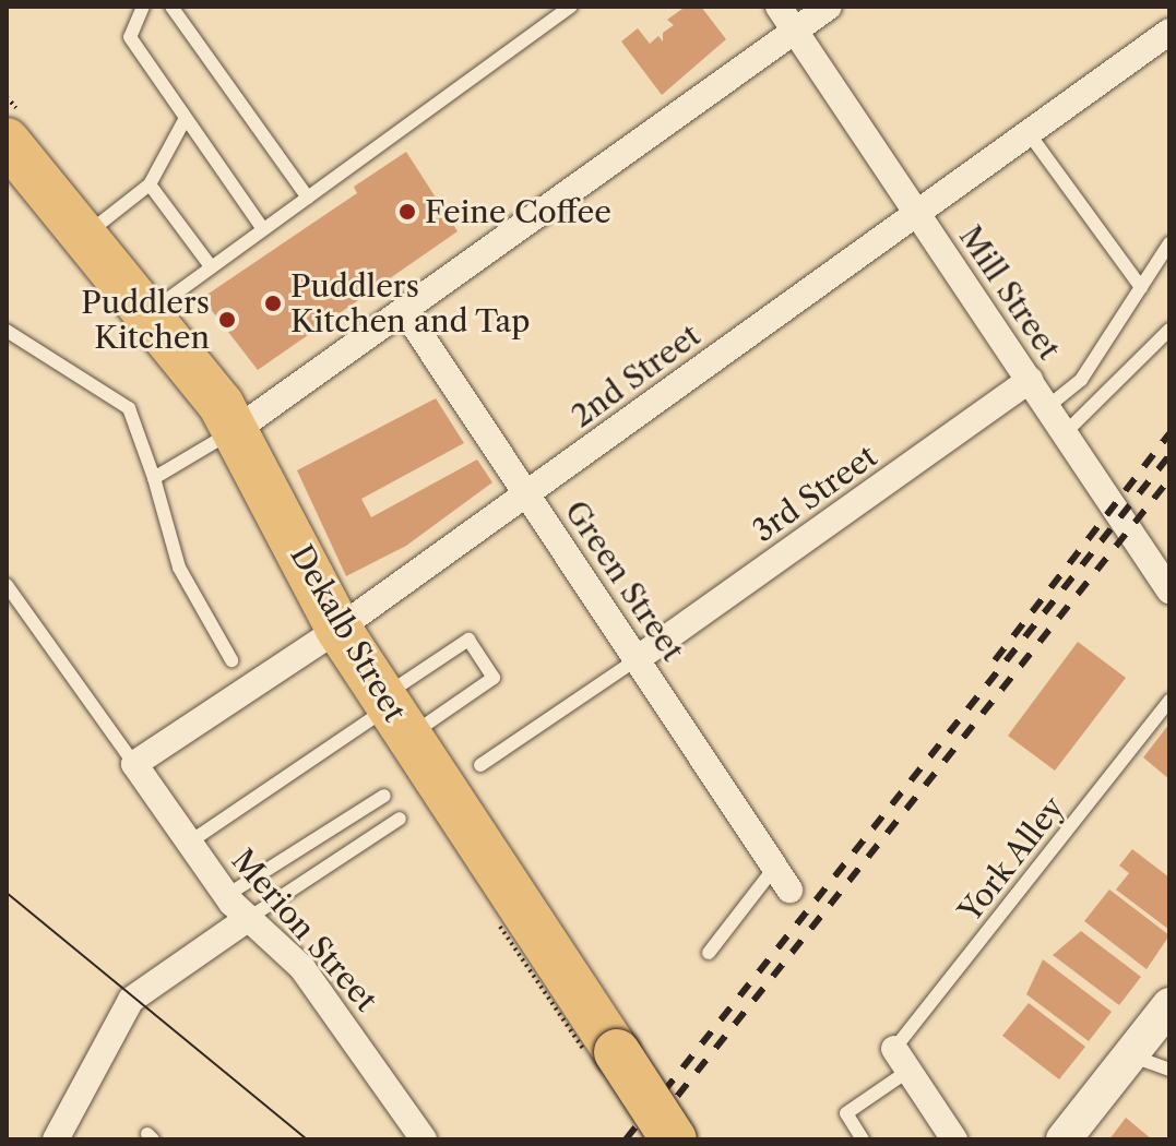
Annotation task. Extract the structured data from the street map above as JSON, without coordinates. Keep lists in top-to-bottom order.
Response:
{
  "streets": {
    "highway": ["Dekalb Street"],
    "street": [
      "Mill Street",
      "2nd Street",
      "3rd Street",
      "Green Street",
      "Merion Street"
    ],
    "lane": ["York Alley"]
  },
  "crossings": [
    ["Mill Street", "2nd Street"],
    ["Mill Street", "3rd Street"],
    ["2nd Street", "Green Street"],
    ["2nd Street", "Dekalb Street"],
    ["2nd Street", "Merion Street"],
    ["3rd Street", "Green Street"]
  ],
  "places": ["Feine Coffee", "Puddlers Kitchen and Tap", "Puddlers Kitchen"]
}
